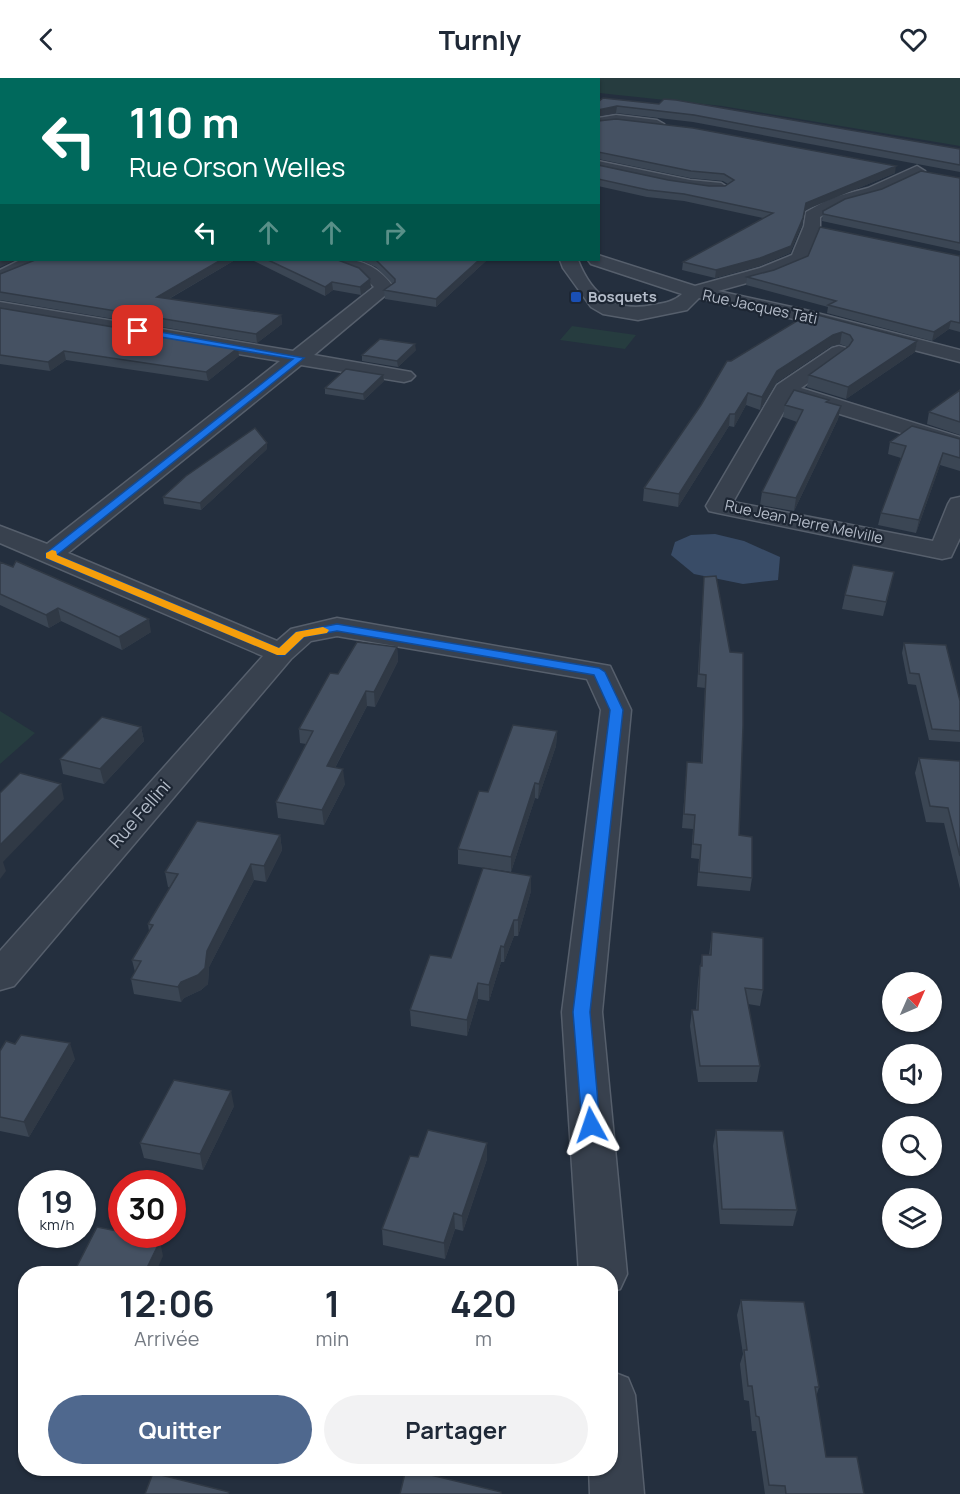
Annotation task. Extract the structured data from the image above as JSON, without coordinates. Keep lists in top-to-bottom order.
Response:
{
  "streets": {
    "street": ["Rue Jacques Tati", "Rue Jean Pierre Melville", "Rue Fellini"]
  },
  "places": {
    "transit": ["Bosquets"]
  },
  "north": "top right",
  "page": {
    "header": "Turnly",
    "turn": ["110 m", "Rue Orson Welles"],
    "speed": "19 km/h",
    "limit": "30",
    "eta": [
      "12:06",
      "Arrivée",
      "1",
      "min",
      "420",
      "m"
    ],
    "buttons": ["Quitter", "Partager"]
  }
}
